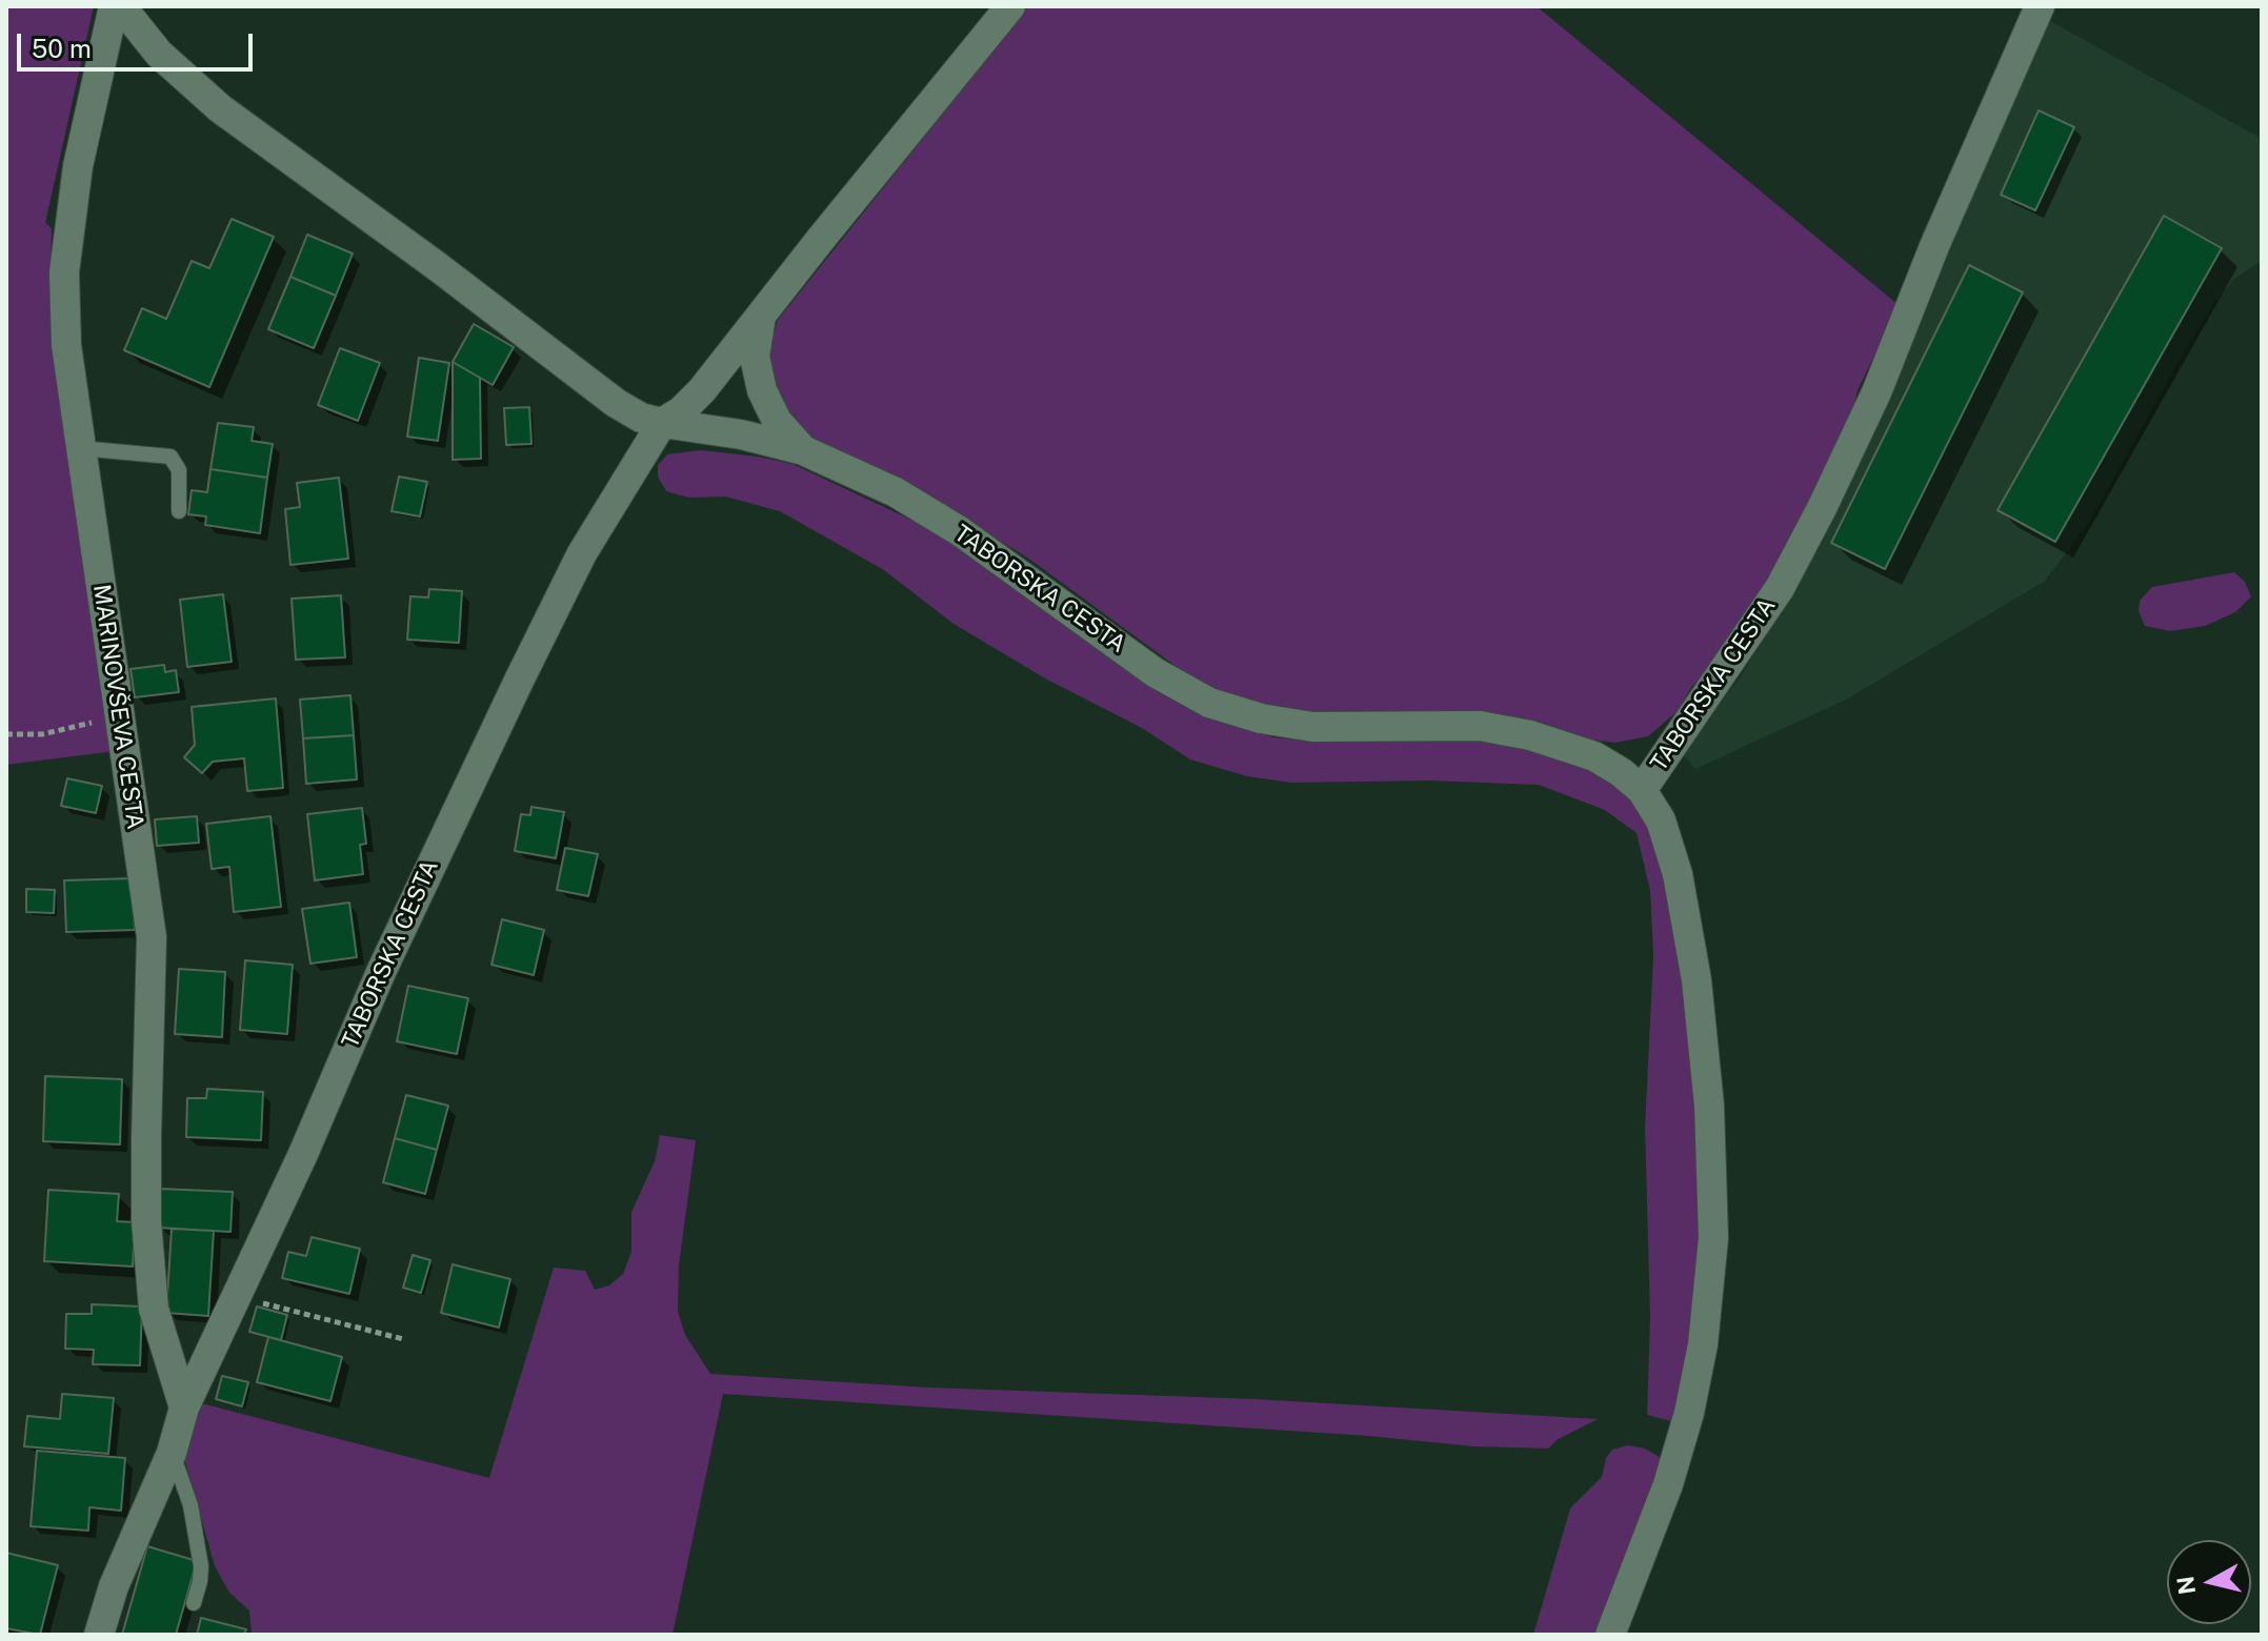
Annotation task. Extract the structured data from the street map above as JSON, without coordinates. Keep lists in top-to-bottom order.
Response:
{
  "streets": {
    "street": ["TABORSKA CESTA", "MARINOVŠEVA CESTA"]
  },
  "crossings": [
    ["TABORSKA CESTA", "MARINOVŠEVA CESTA"]
  ],
  "scale_bar": "50 m",
  "north": "left"
}
